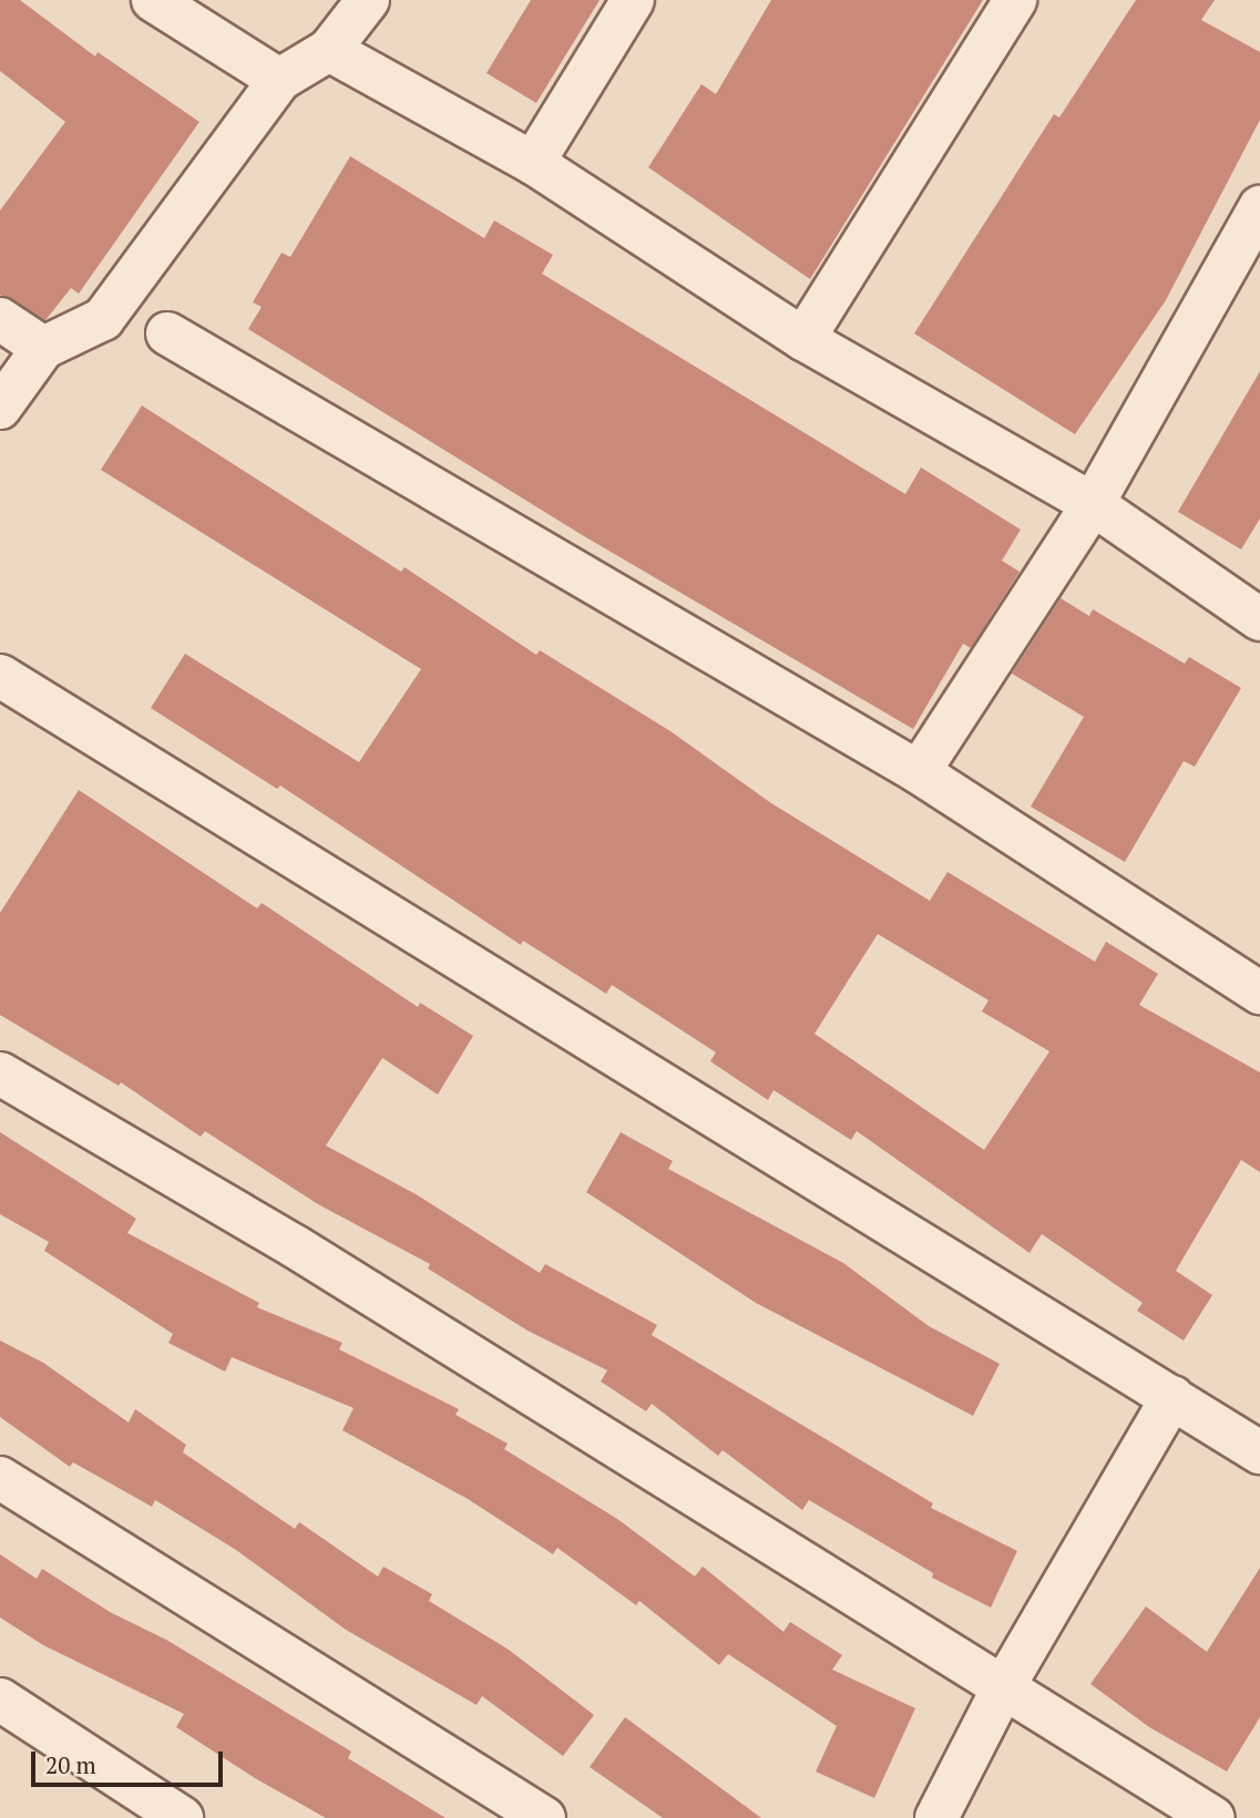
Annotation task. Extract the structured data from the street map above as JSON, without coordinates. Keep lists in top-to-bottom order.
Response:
{
  "scale_bar": "20 m"
}
